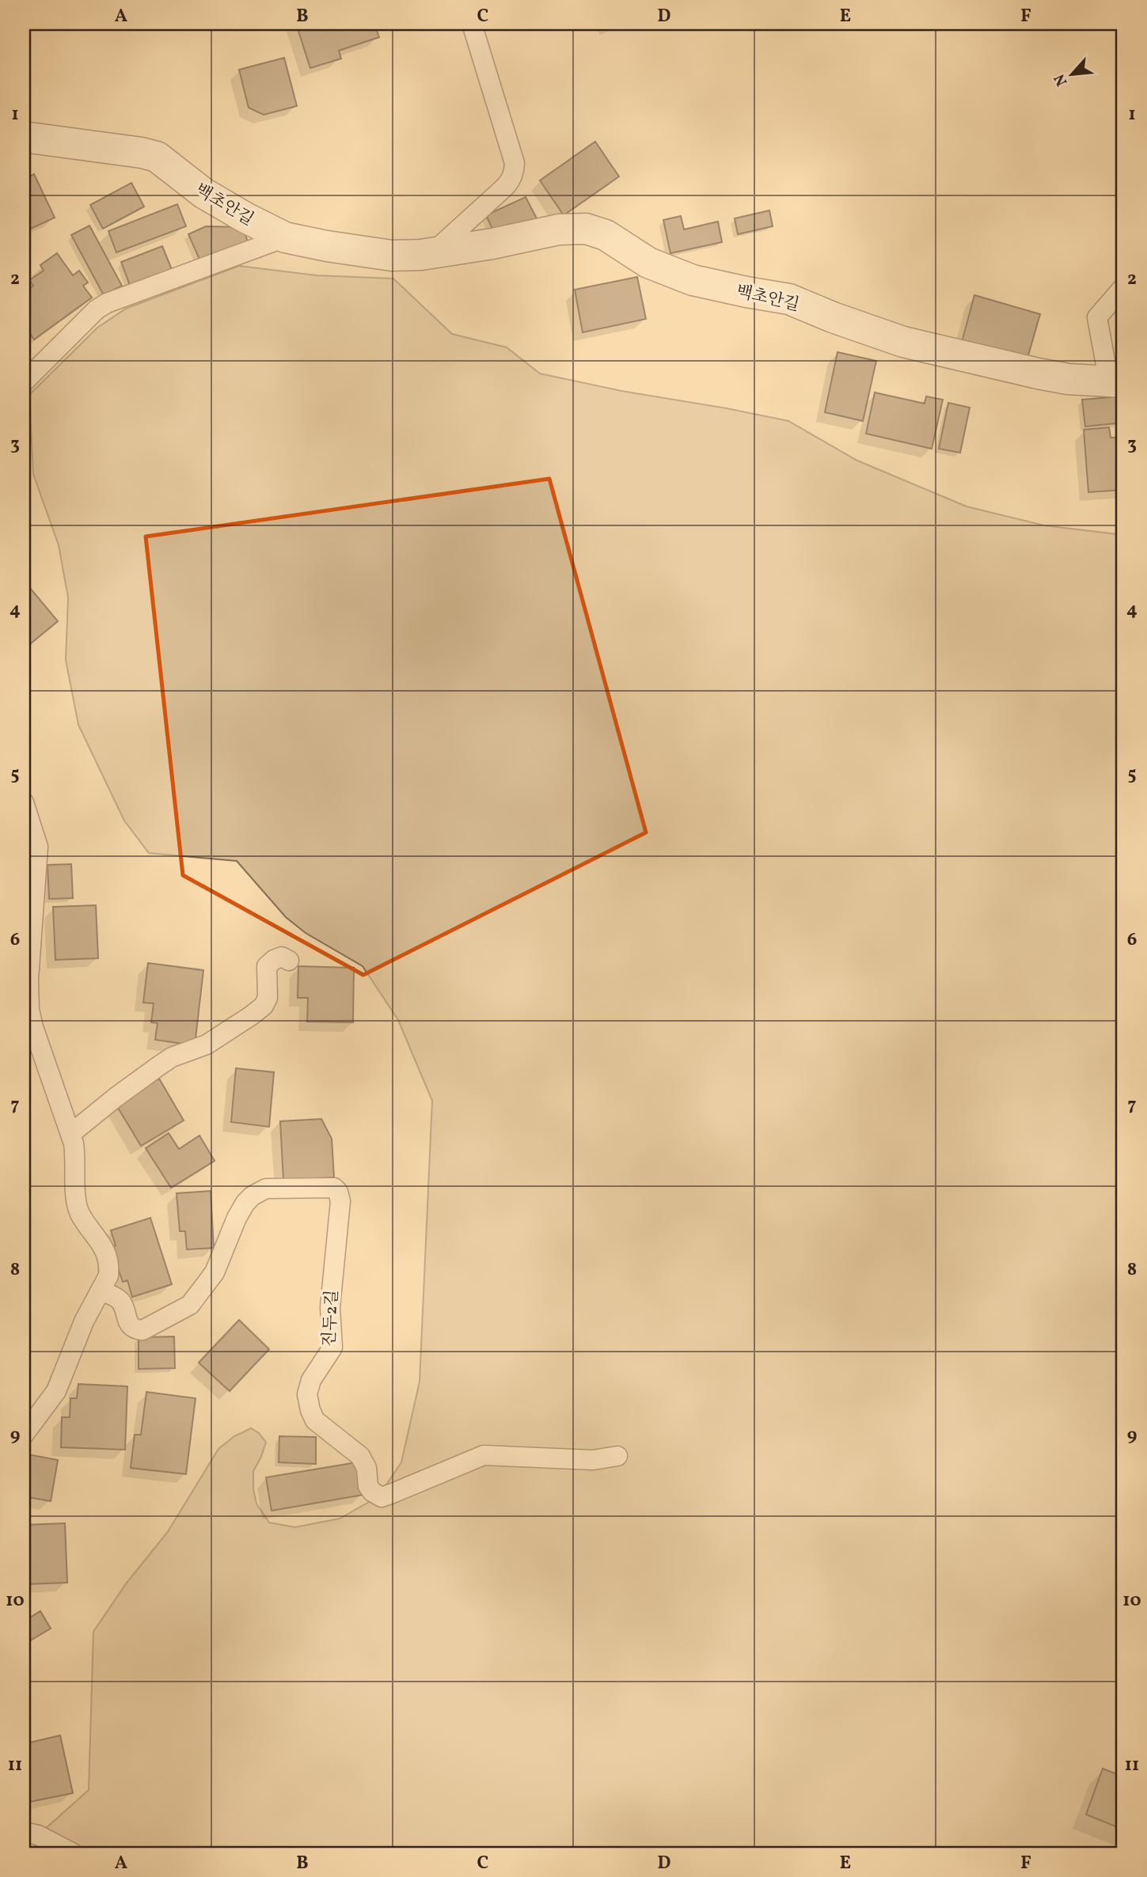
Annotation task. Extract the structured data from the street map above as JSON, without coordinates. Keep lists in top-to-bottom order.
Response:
{
  "streets": {
    "street": ["백초안길"],
    "lane": ["진두2길"]
  },
  "north": "bottom left",
  "grid": {
    "columns": [
      "A",
      "B",
      "C",
      "D",
      "E",
      "F"
    ],
    "rows": [
      "1",
      "2",
      "3",
      "4",
      "5",
      "6",
      "7",
      "8",
      "9",
      "10",
      "11"
    ]
  }
}
